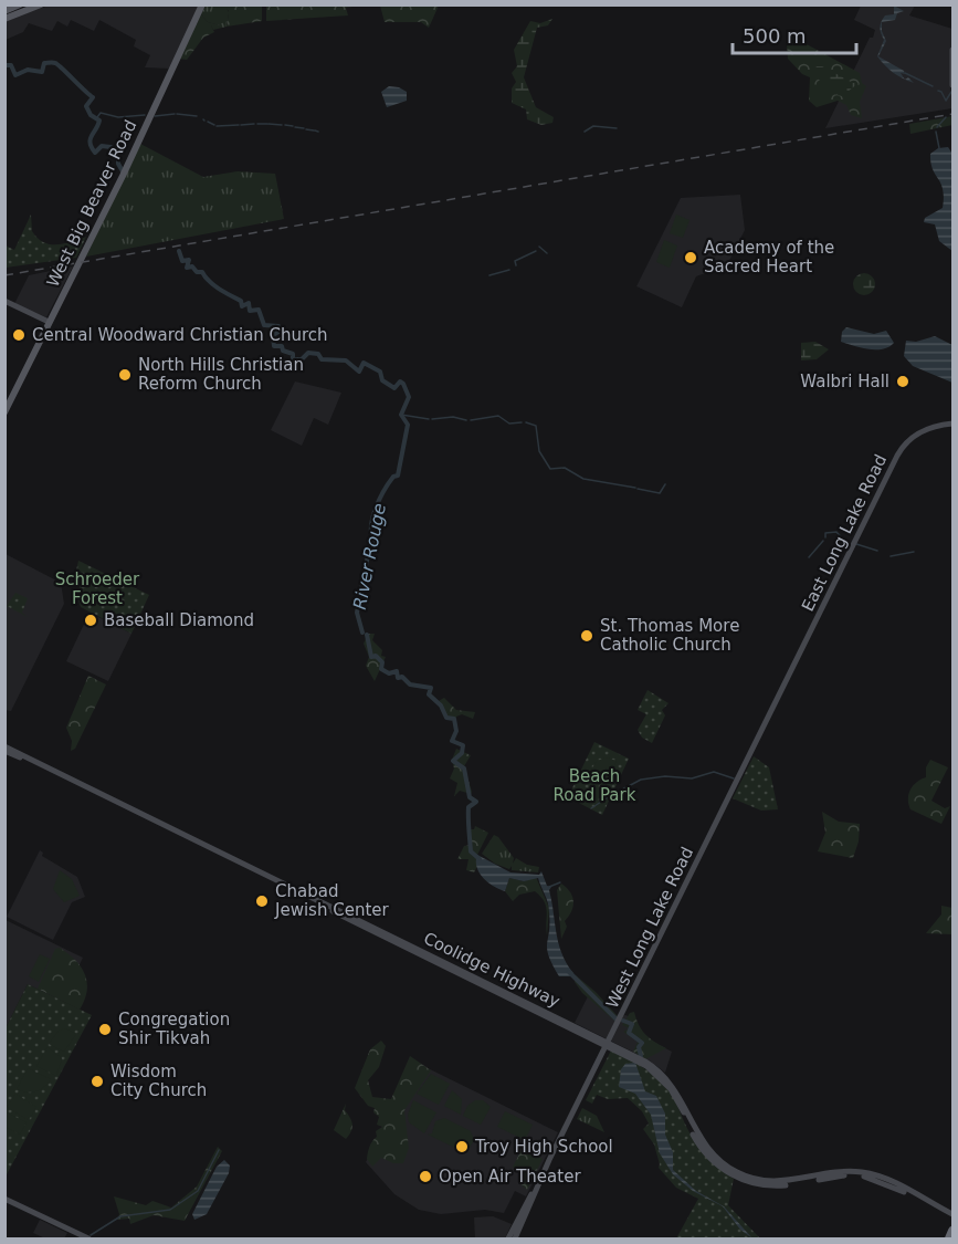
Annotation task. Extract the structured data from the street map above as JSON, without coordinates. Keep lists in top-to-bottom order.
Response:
{
  "streets": {
    "main road": [
      "West Big Beaver Road",
      "East Long Lake Road",
      "West Long Lake Road",
      "Coolidge Highway"
    ]
  },
  "crossings": [
    ["East Long Lake Road", "West Long Lake Road"],
    ["West Long Lake Road", "Coolidge Highway"]
  ],
  "water": ["River Rouge"],
  "parks": ["Schroeder Forest", "Beach Road Park"],
  "places": [
    "Academy of the Sacred Heart",
    "Central Woodward Christian Church",
    "North Hills Christian Reform Church",
    "Walbri Hall",
    "Baseball Diamond",
    "St. Thomas More Catholic Church",
    "Chabad Jewish Center",
    "Congregation Shir Tikvah",
    "Wisdom City Church",
    "Troy High School",
    "Open Air Theater"
  ],
  "scale_bar": "500 m"
}
